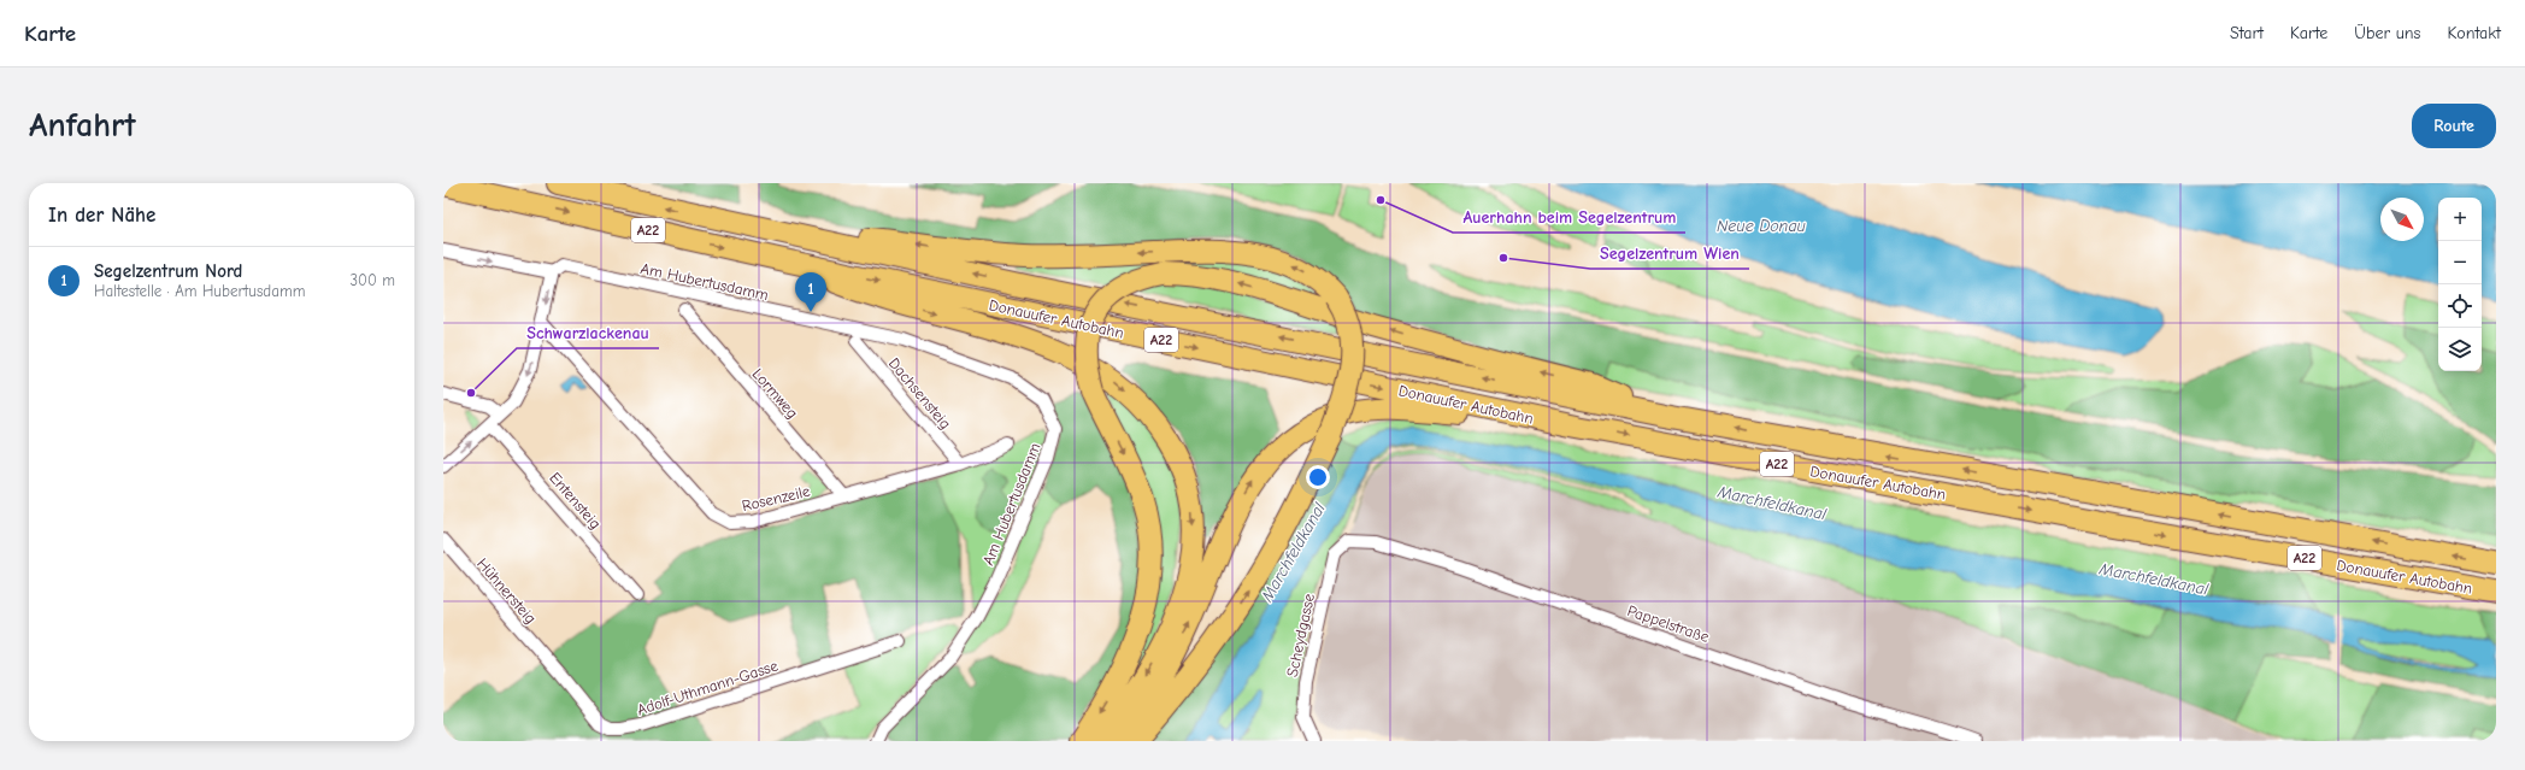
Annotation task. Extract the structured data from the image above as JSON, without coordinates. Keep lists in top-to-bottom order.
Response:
{
  "streets": {
    "highway": ["A22", "Donauufer Autobahn"],
    "street": [
      "Am Hubertusdamm",
      "Lormweg",
      "Dachsensteig",
      "Rosenzeile",
      "Entensteig",
      "Hühnersteig",
      "Pappelstraße",
      "Scheydgasse",
      "Adolf-Uthmann-Gasse"
    ]
  },
  "crossings": [
    ["Lormweg", "Rosenzeile"],
    ["Dachsensteig", "Rosenzeile"],
    ["Hühnersteig", "Adolf-Uthmann-Gasse"],
    ["Pappelstraße", "Scheydgasse"]
  ],
  "water": ["Neue Donau", "Marchfeldkanal"],
  "places": ["Auerhahn beim Segelzentrum", "Segelzentrum Wien", "Schwarzlackenau"],
  "north": "bottom right",
  "page": {
    "header": "Karte",
    "nav": [
      "Start",
      "Karte",
      "Über uns",
      "Kontakt"
    ],
    "buttons": "Route",
    "title": "Anfahrt",
    "heading": "In der Nähe",
    "map_buttons": ["+", "−"],
    "list": [
      {
        "mark": "1",
        "name": "Segelzentrum Nord",
        "note": "Haltestelle · Am Hubertusdamm",
        "value": "300 m"
      }
    ],
    "pins": "1"
  }
}
